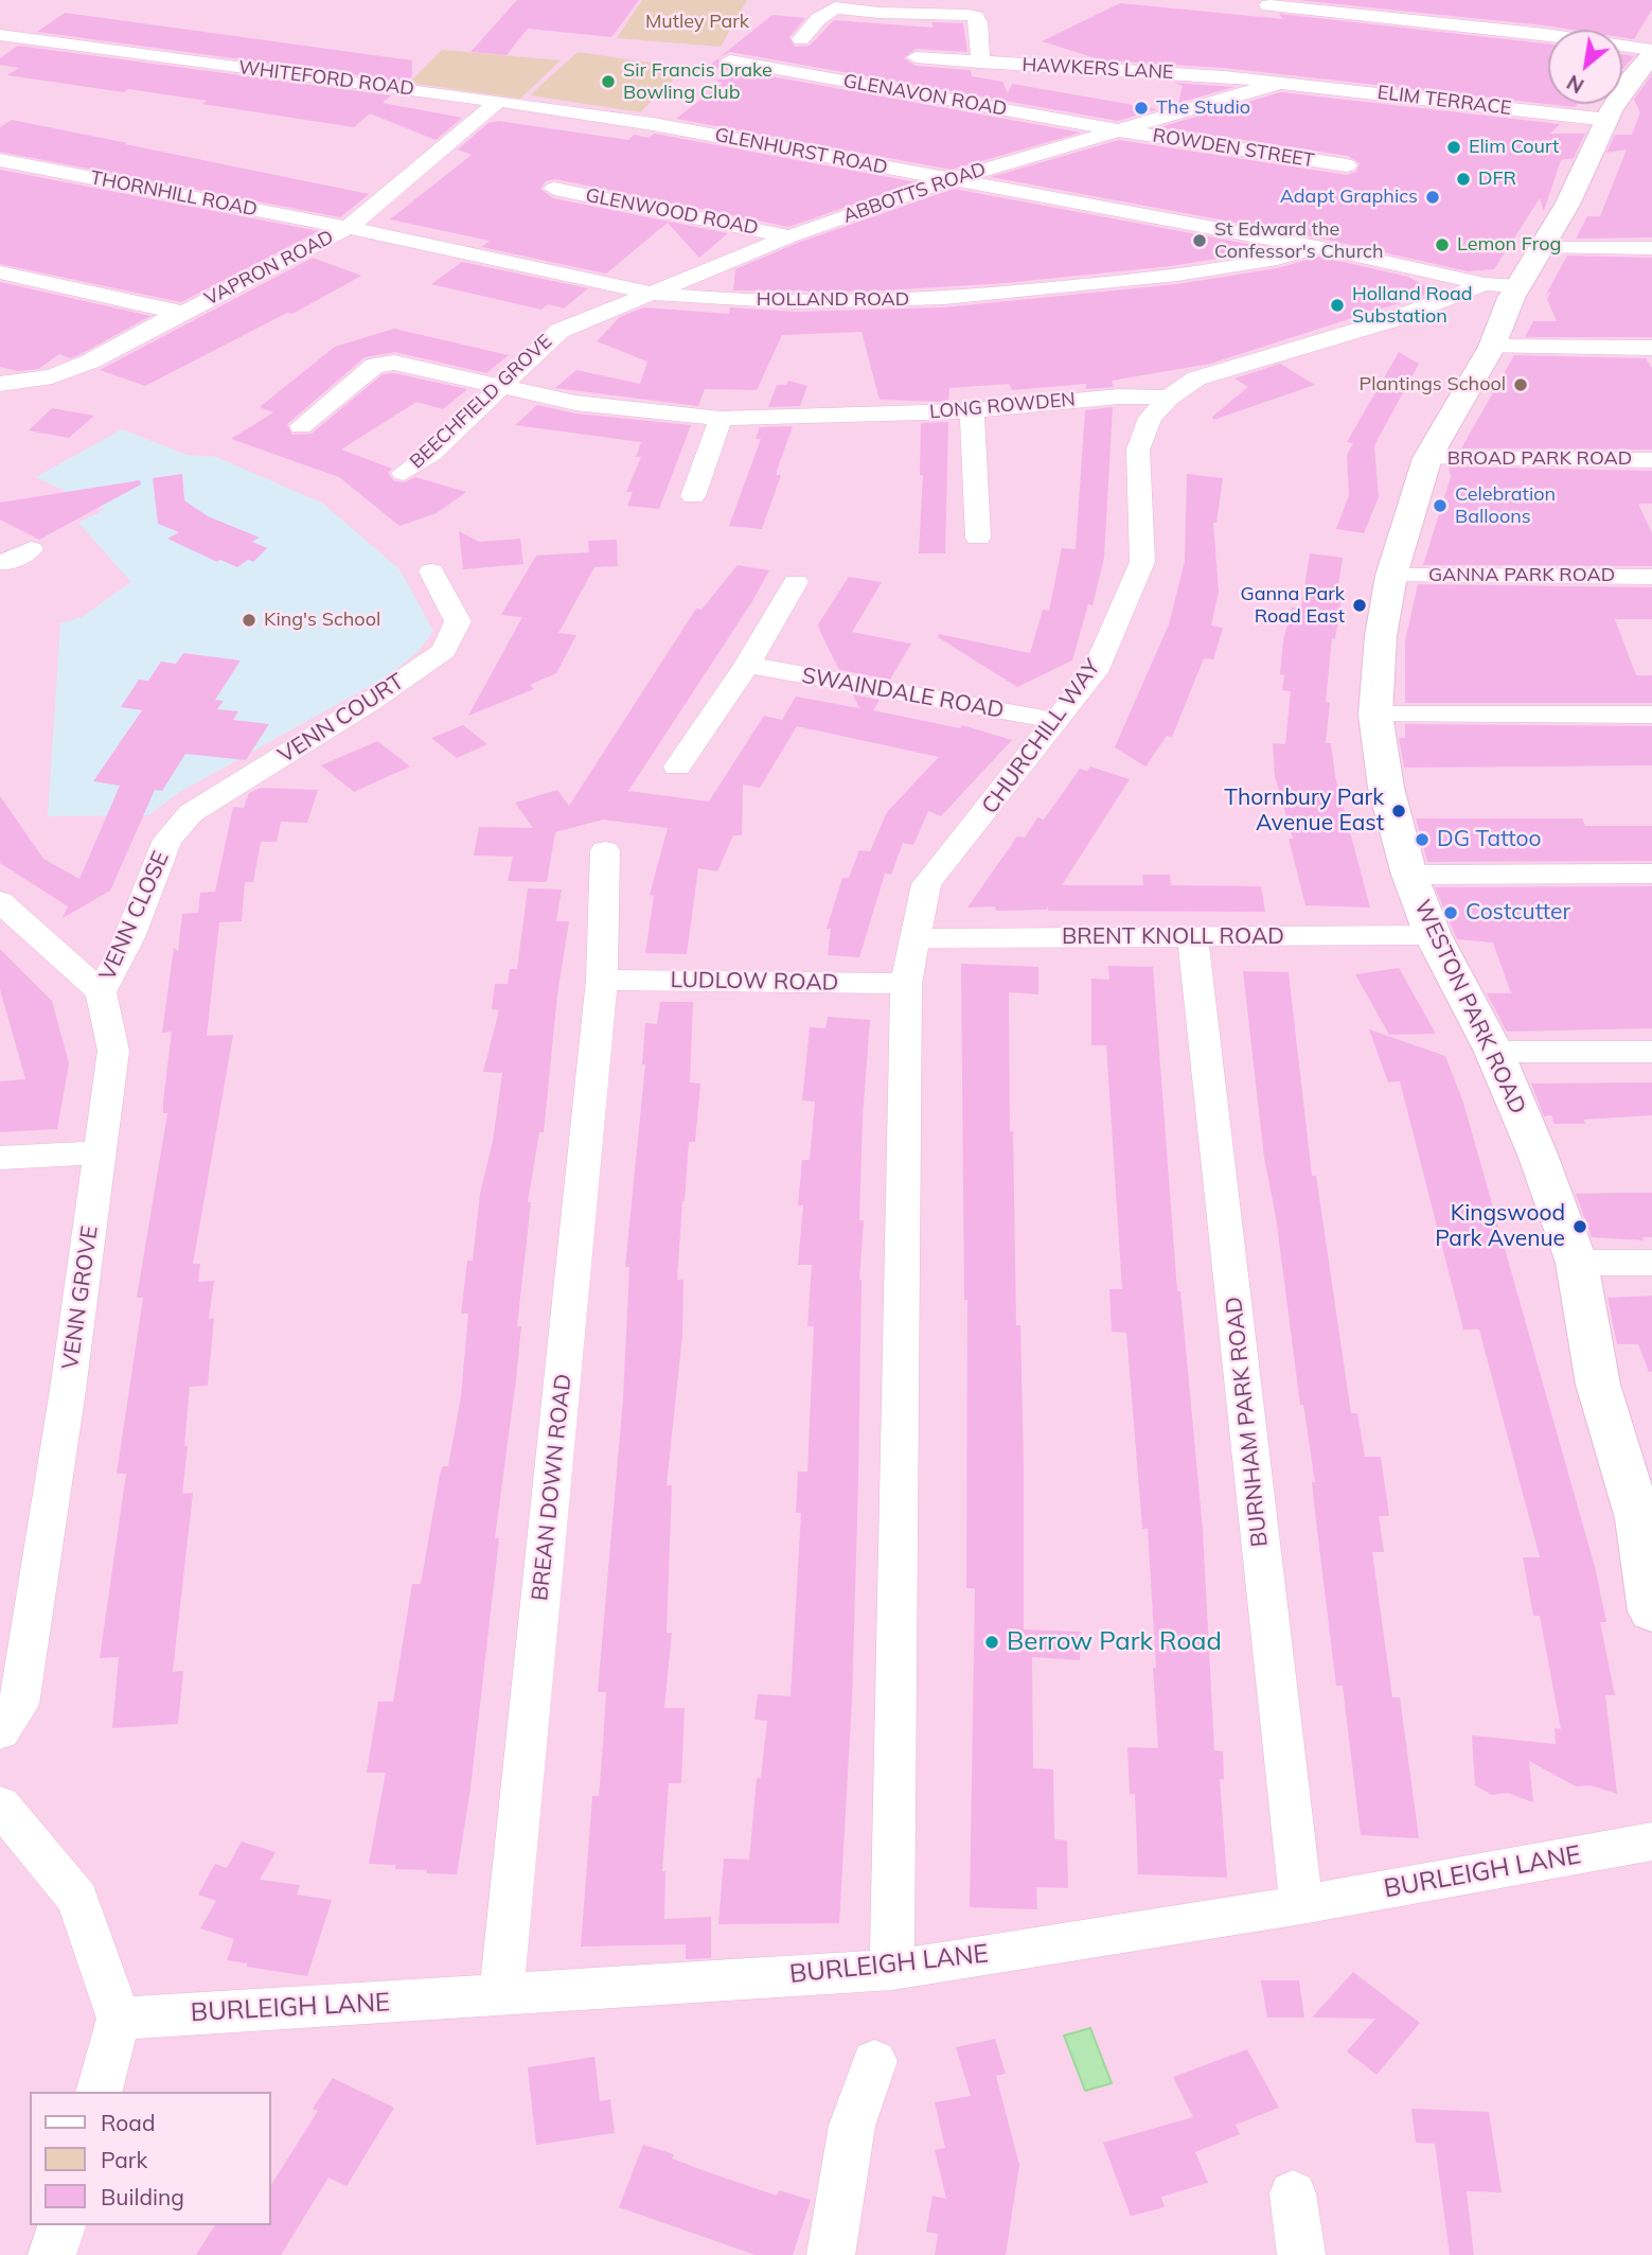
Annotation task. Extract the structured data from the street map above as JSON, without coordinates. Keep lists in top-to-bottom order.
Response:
{
  "streets": {
    "street": [
      "HAWKERS LANE",
      "WHITEFORD ROAD",
      "GLENAVON ROAD",
      "ELIM TERRACE",
      "ROWDEN STREET",
      "GLENHURST ROAD",
      "ABBOTTS ROAD",
      "THORNHILL ROAD",
      "GLENWOOD ROAD",
      "VAPRON ROAD",
      "HOLLAND ROAD",
      "BEECHFIELD GROVE",
      "LONG ROWDEN",
      "BROAD PARK ROAD",
      "GANNA PARK ROAD",
      "SWAINDALE ROAD",
      "VENN COURT",
      "CHURCHILL WAY",
      "VENN CLOSE",
      "BRENT KNOLL ROAD",
      "LUDLOW ROAD",
      "WESTON PARK ROAD",
      "VENN GROVE",
      "BURNHAM PARK ROAD",
      "BREAN DOWN ROAD",
      "BURLEIGH LANE"
    ]
  },
  "crossings": [
    ["HAWKERS LANE", "ELIM TERRACE"],
    ["HAWKERS LANE", "ABBOTTS ROAD"],
    ["WHITEFORD ROAD", "GLENHURST ROAD"],
    ["WHITEFORD ROAD", "VAPRON ROAD"],
    ["GLENAVON ROAD", "ROWDEN STREET"],
    ["GLENAVON ROAD", "ABBOTTS ROAD"],
    ["ELIM TERRACE", "ABBOTTS ROAD"],
    ["ELIM TERRACE", "WESTON PARK ROAD"],
    ["ROWDEN STREET", "ABBOTTS ROAD"],
    ["GLENHURST ROAD", "ABBOTTS ROAD"],
    ["GLENHURST ROAD", "HOLLAND ROAD"],
    ["GLENHURST ROAD", "WESTON PARK ROAD"],
    ["ABBOTTS ROAD", "GLENWOOD ROAD"],
    ["ABBOTTS ROAD", "HOLLAND ROAD"],
    ["ABBOTTS ROAD", "BEECHFIELD GROVE"],
    ["THORNHILL ROAD", "VAPRON ROAD"],
    ["THORNHILL ROAD", "HOLLAND ROAD"],
    ["VAPRON ROAD", "HOLLAND ROAD"],
    ["BEECHFIELD GROVE", "LONG ROWDEN"],
    ["LONG ROWDEN", "CHURCHILL WAY"],
    ["BROAD PARK ROAD", "WESTON PARK ROAD"],
    ["GANNA PARK ROAD", "WESTON PARK ROAD"],
    ["SWAINDALE ROAD", "CHURCHILL WAY"],
    ["VENN COURT", "VENN CLOSE"],
    ["CHURCHILL WAY", "BRENT KNOLL ROAD"],
    ["CHURCHILL WAY", "LUDLOW ROAD"],
    ["VENN CLOSE", "VENN GROVE"],
    ["BRENT KNOLL ROAD", "WESTON PARK ROAD"],
    ["BRENT KNOLL ROAD", "BURNHAM PARK ROAD"],
    ["LUDLOW ROAD", "BREAN DOWN ROAD"],
    ["BURNHAM PARK ROAD", "BURLEIGH LANE"],
    ["BREAN DOWN ROAD", "BURLEIGH LANE"]
  ],
  "parks": ["Mutley Park"],
  "places": [
    "Sir Francis Drake Bowling Club",
    "The Studio",
    "Elim Court",
    "DFR",
    "Adapt Graphics",
    "St Edward the Confessor's Church",
    "Lemon Frog",
    "Holland Road Substation",
    "Plantings School",
    "Celebration Balloons",
    "Ganna Park Road East",
    "King's School",
    "Thornbury Park Avenue East",
    "DG Tattoo",
    "Costcutter",
    "Kingswood Park Avenue",
    "Berrow Park Road"
  ],
  "legend": ["Road", "Park", "Building"],
  "north": "bottom left"
}
